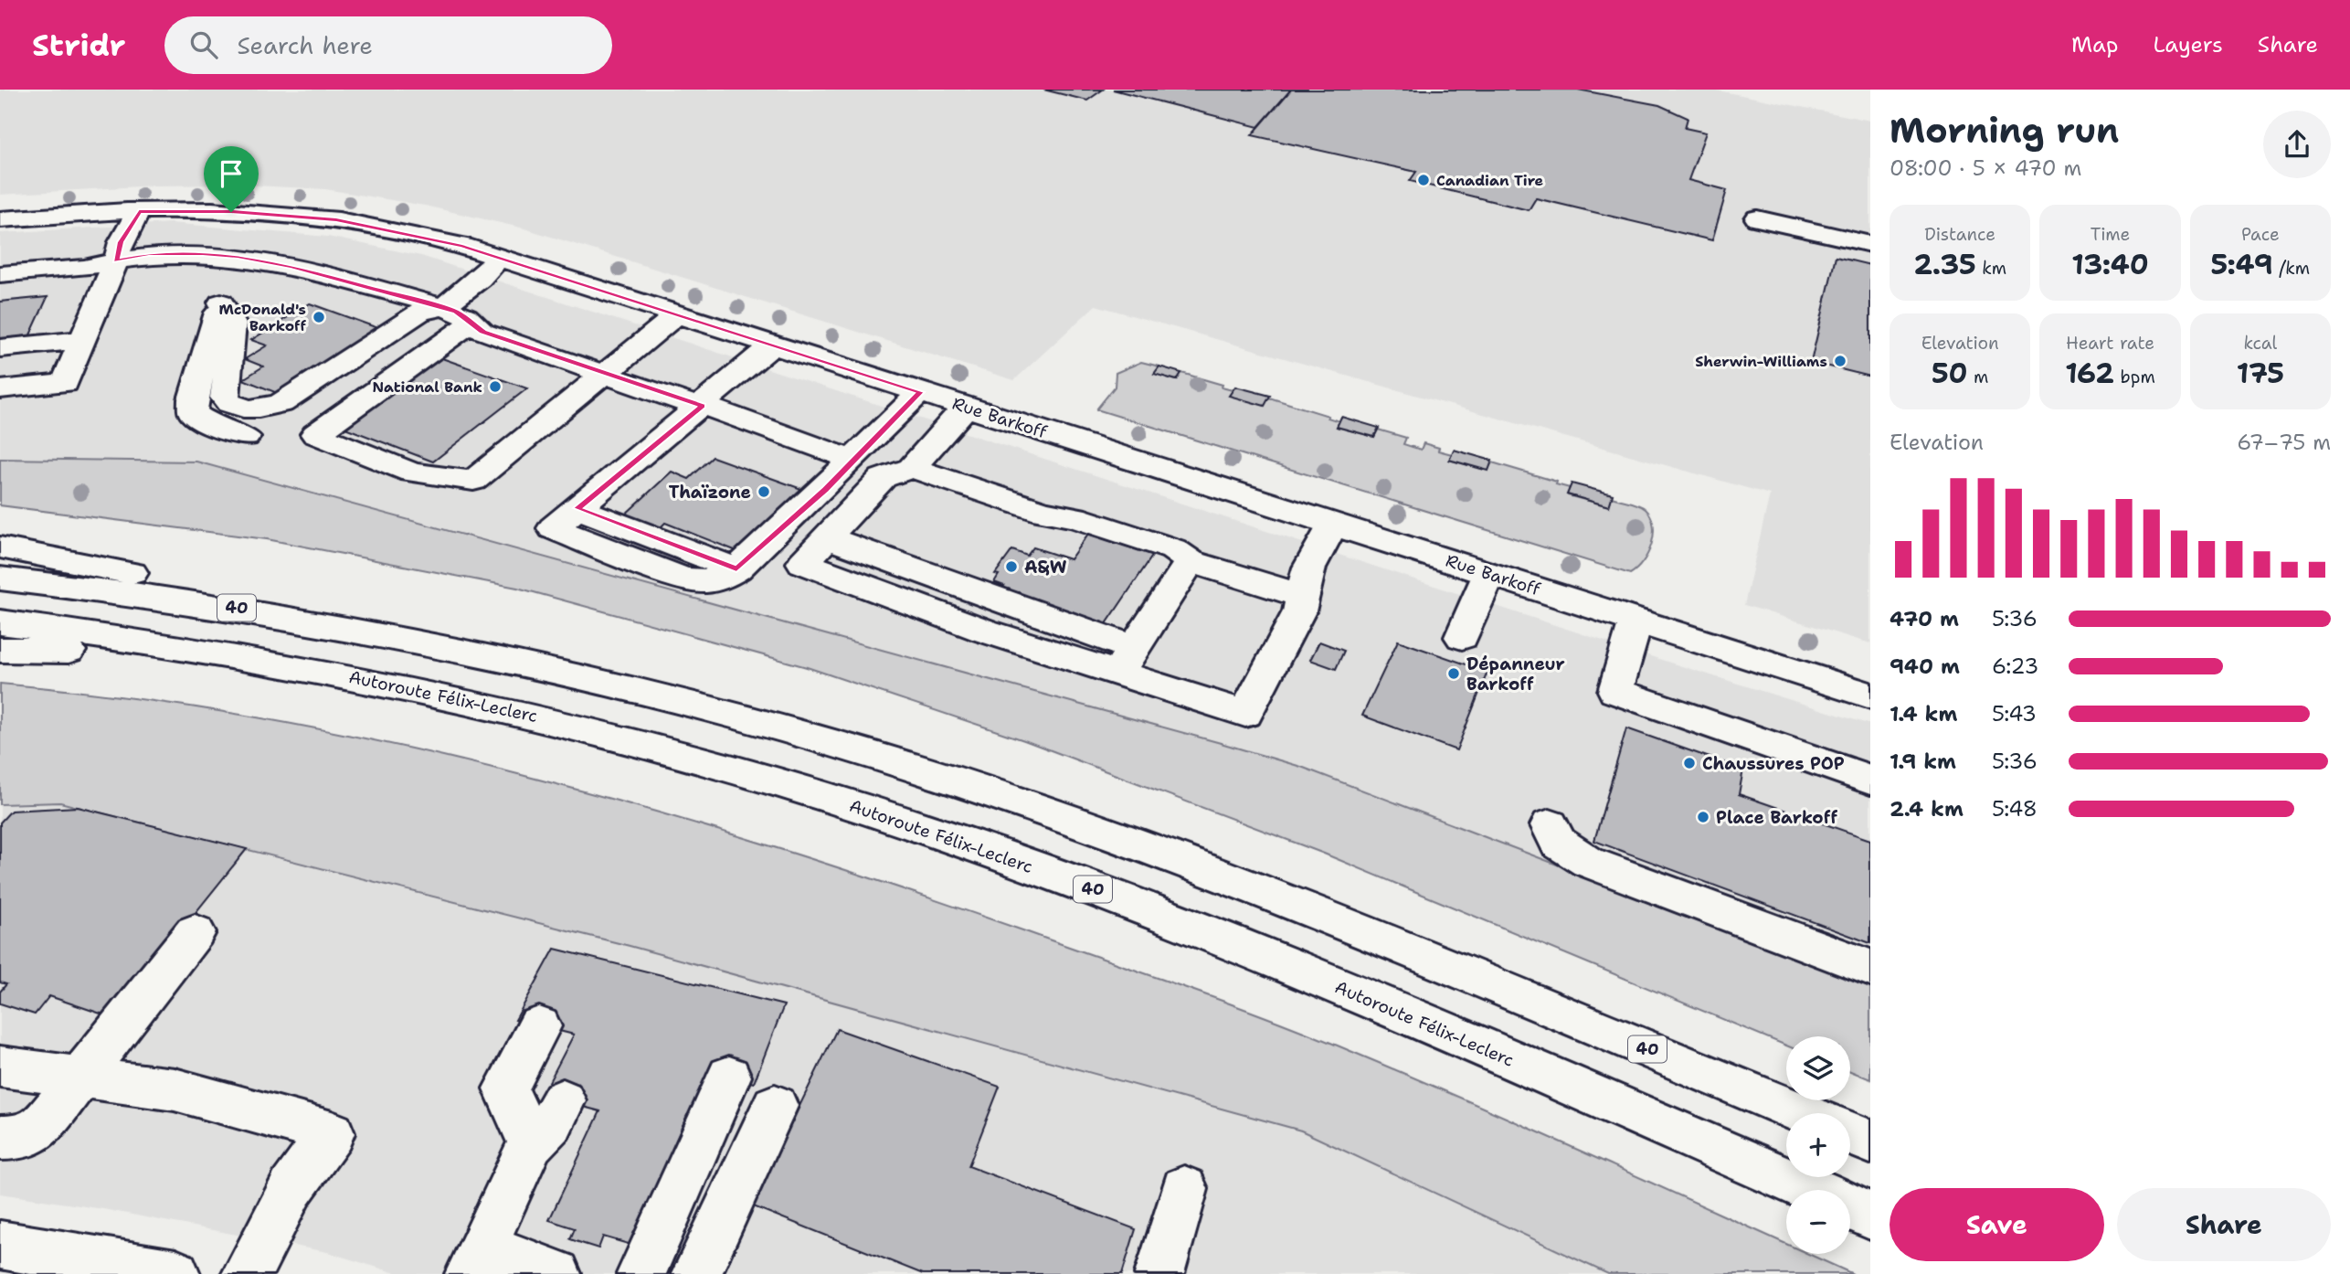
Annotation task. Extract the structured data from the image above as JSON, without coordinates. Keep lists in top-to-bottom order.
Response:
{
  "streets": {
    "main road": ["Rue Barkoff", "40", "Autoroute Félix-Leclerc"]
  },
  "places": [
    "Canadian Tire",
    "McDonald's Barkoff",
    "Sherwin-Williams",
    "National Bank",
    "Thaïzone",
    "A&W",
    "Dépanneur Barkoff",
    "Chaussures POP",
    "Place Barkoff"
  ],
  "page": {
    "header": "Stridr",
    "search": "Search here",
    "nav": ["Map", "Layers", "Share"],
    "heading": ["Morning run", "08:00 · 5 × 470 m"],
    "stats": [
      ["Distance", "2.35 km"],
      ["Time", "13:40"],
      ["Pace", "5:49 /km"],
      ["Elevation", "50 m"],
      ["Heart rate", "162 bpm"],
      ["kcal", "175"]
    ],
    "chart": ["Elevation", "67–75 m"],
    "list": [
      {
        "name": "470 m",
        "note": "5:36"
      },
      {
        "name": "940 m",
        "note": "6:23"
      },
      {
        "name": "1.4 km",
        "note": "5:43"
      },
      {
        "name": "1.9 km",
        "note": "5:36"
      },
      {
        "name": "2.4 km",
        "note": "5:48"
      }
    ],
    "map_buttons": ["+", "−"],
    "buttons": ["Save", "Share"]
  }
}
